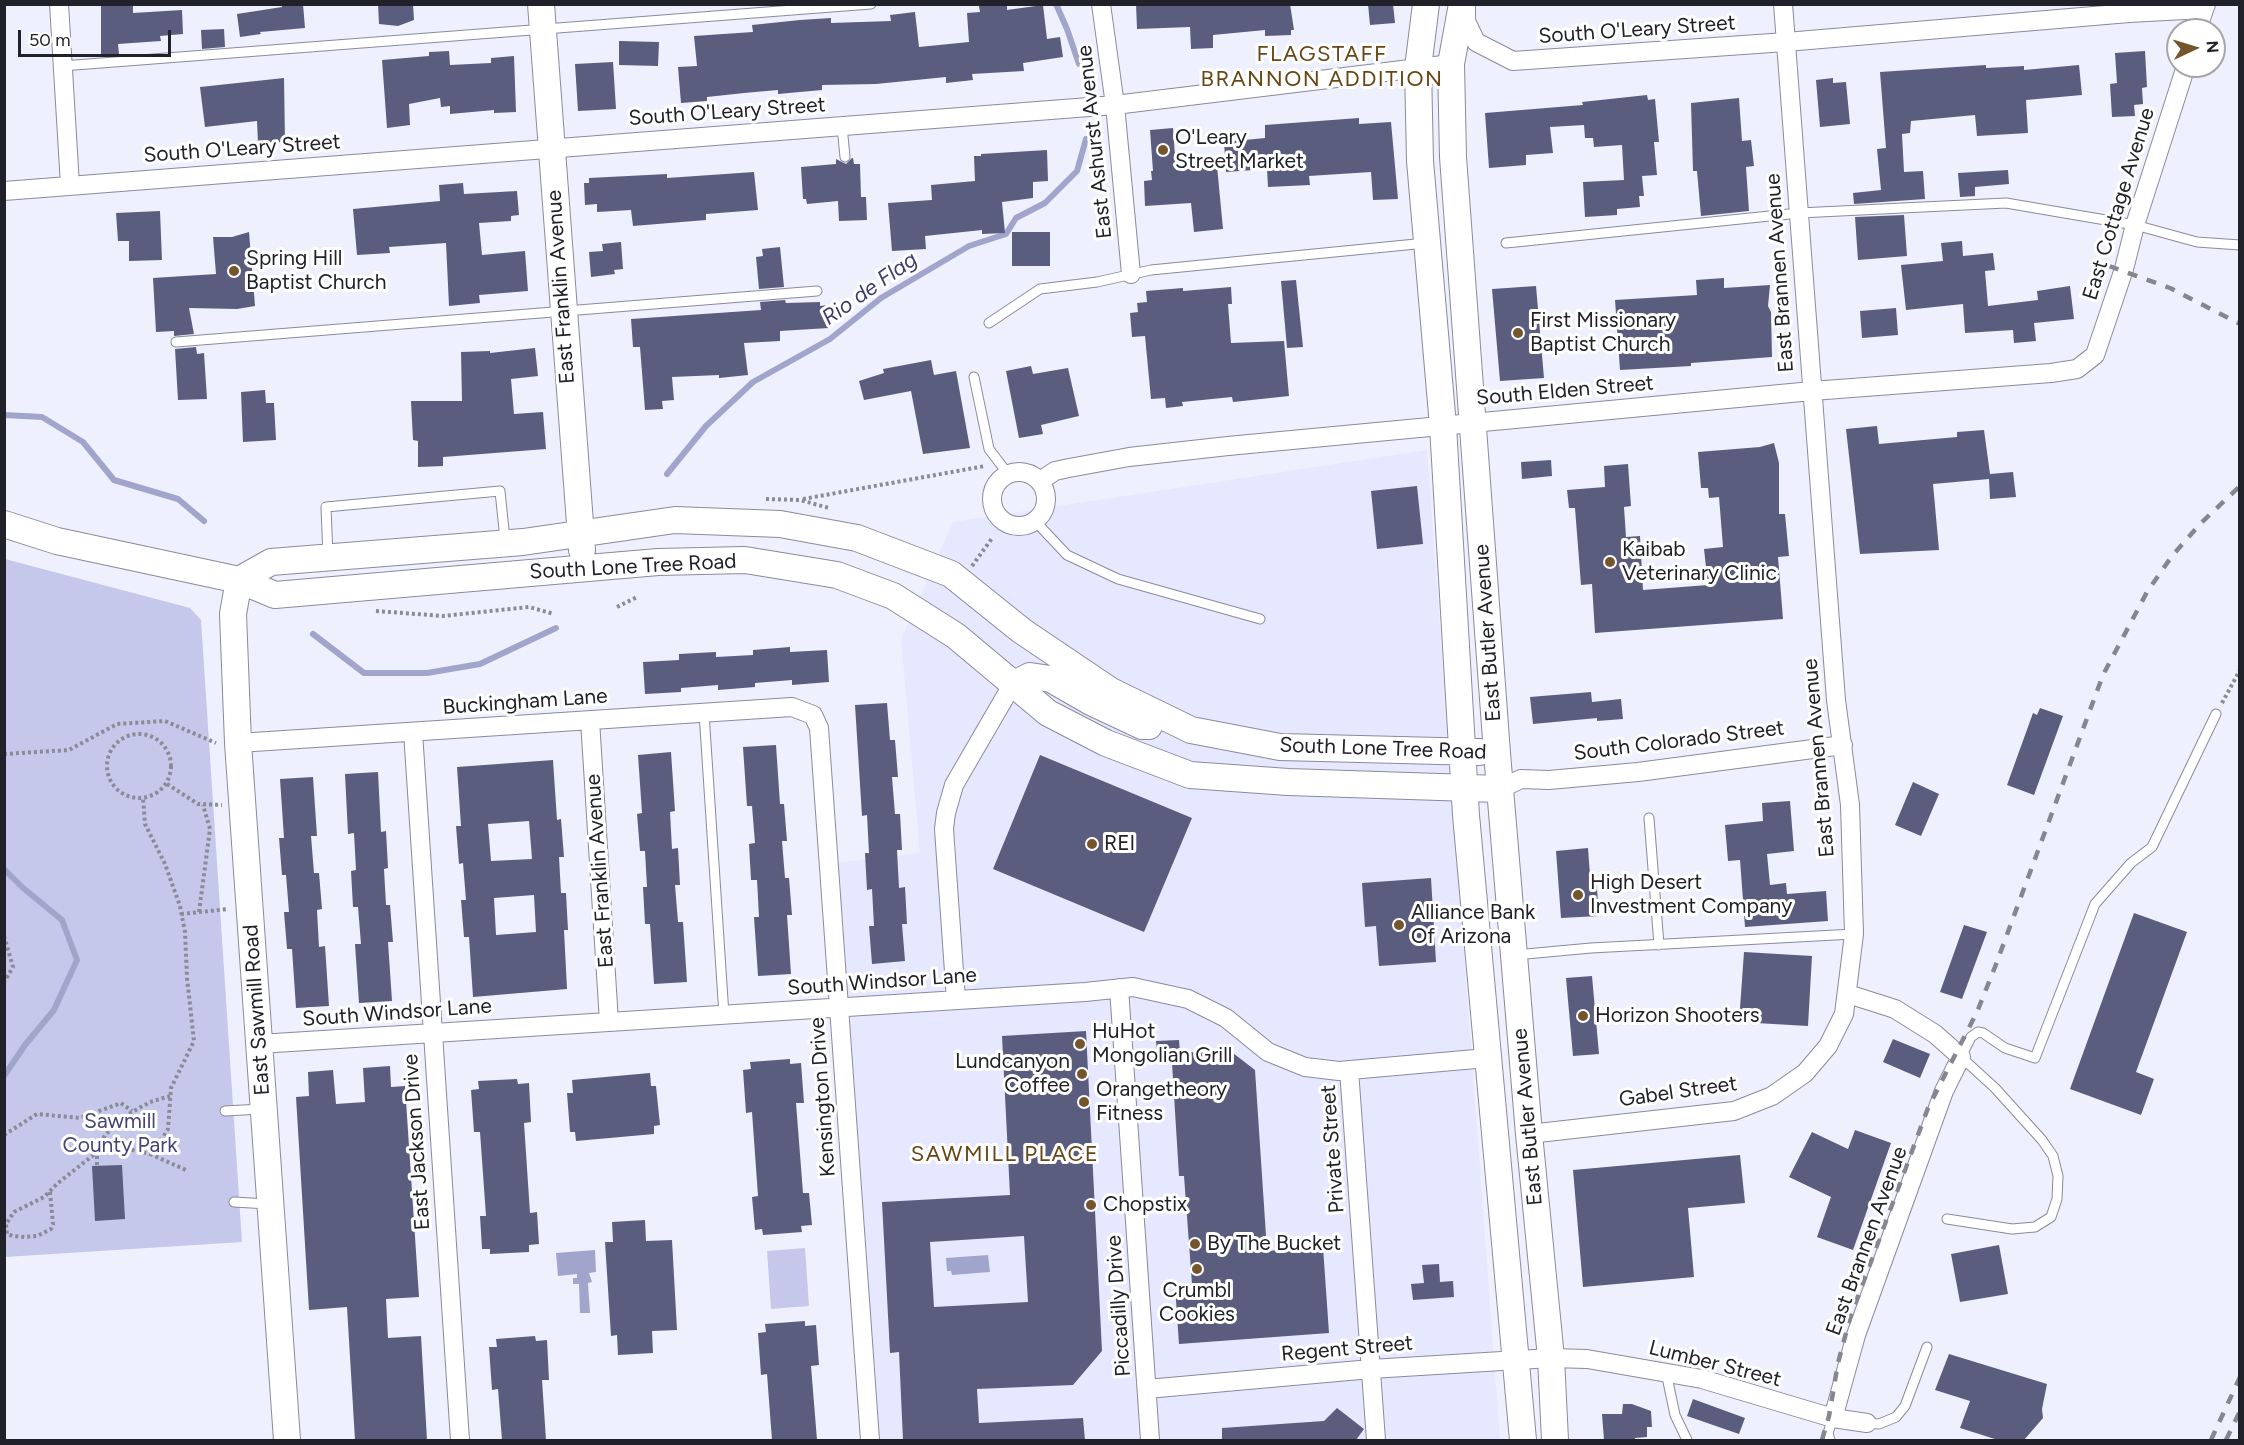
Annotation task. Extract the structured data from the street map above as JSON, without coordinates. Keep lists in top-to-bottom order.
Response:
{
  "streets": {
    "main road": [
      "East Franklin Avenue",
      "South Lone Tree Road",
      "East Butler Avenue",
      "East Sawmill Road"
    ],
    "street": [
      "South O'Leary Street",
      "East Ashurst Avenue",
      "East Cottage Avenue",
      "East Brannen Avenue",
      "South Elden Street",
      "Buckingham Lane",
      "South Colorado Street",
      "South Windsor Lane",
      "Gabel Street",
      "Kensington Drive",
      "East Jackson Drive",
      "Private Street",
      "Piccadilly Drive",
      "Regent Street",
      "Lumber Street"
    ]
  },
  "crossings": [
    ["South O'Leary Street", "East Ashurst Avenue"],
    ["South O'Leary Street", "East Brannen Avenue"],
    ["South O'Leary Street", "East Franklin Avenue"],
    ["South O'Leary Street", "East Butler Avenue"],
    ["East Cottage Avenue", "South Elden Street"],
    ["East Brannen Avenue", "South Elden Street"],
    ["East Brannen Avenue", "South Colorado Street"],
    ["East Brannen Avenue", "Gabel Street"],
    ["East Brannen Avenue", "Lumber Street"],
    ["East Franklin Avenue", "South Lone Tree Road"],
    ["East Franklin Avenue", "Buckingham Lane"],
    ["East Franklin Avenue", "South Windsor Lane"],
    ["South Elden Street", "East Butler Avenue"],
    ["South Lone Tree Road", "East Butler Avenue"],
    ["South Lone Tree Road", "South Colorado Street"],
    ["South Lone Tree Road", "East Sawmill Road"],
    ["East Butler Avenue", "South Colorado Street"],
    ["East Butler Avenue", "South Windsor Lane"],
    ["East Butler Avenue", "Gabel Street"],
    ["East Butler Avenue", "Regent Street"],
    ["East Butler Avenue", "Lumber Street"],
    ["Buckingham Lane", "East Sawmill Road"],
    ["Buckingham Lane", "Kensington Drive"],
    ["Buckingham Lane", "East Jackson Drive"],
    ["South Windsor Lane", "East Sawmill Road"],
    ["South Windsor Lane", "Kensington Drive"],
    ["South Windsor Lane", "East Jackson Drive"],
    ["South Windsor Lane", "Private Street"],
    ["South Windsor Lane", "Piccadilly Drive"],
    ["Private Street", "Regent Street"],
    ["Piccadilly Drive", "Regent Street"],
    ["Regent Street", "Lumber Street"]
  ],
  "districts": ["FLAGSTAFF BRANNON ADDITION", "SAWMILL PLACE"],
  "water": ["Rio de Flag"],
  "parks": ["Sawmill County Park"],
  "places": [
    "O'Leary Street Market",
    "Spring Hill Baptist Church",
    "First Missionary Baptist Church",
    "Kaibab Veterinary Clinic",
    "REI",
    "High Desert Investment Company",
    "Alliance Bank Of Arizona",
    "Horizon Shooters",
    "HuHot Mongolian Grill",
    "Lundcanyon Coffee",
    "Orangetheory Fitness",
    "Chopstix",
    "By The Bucket",
    "Crumbl Cookies"
  ],
  "scale_bar": "50 m",
  "north": "right"
}
